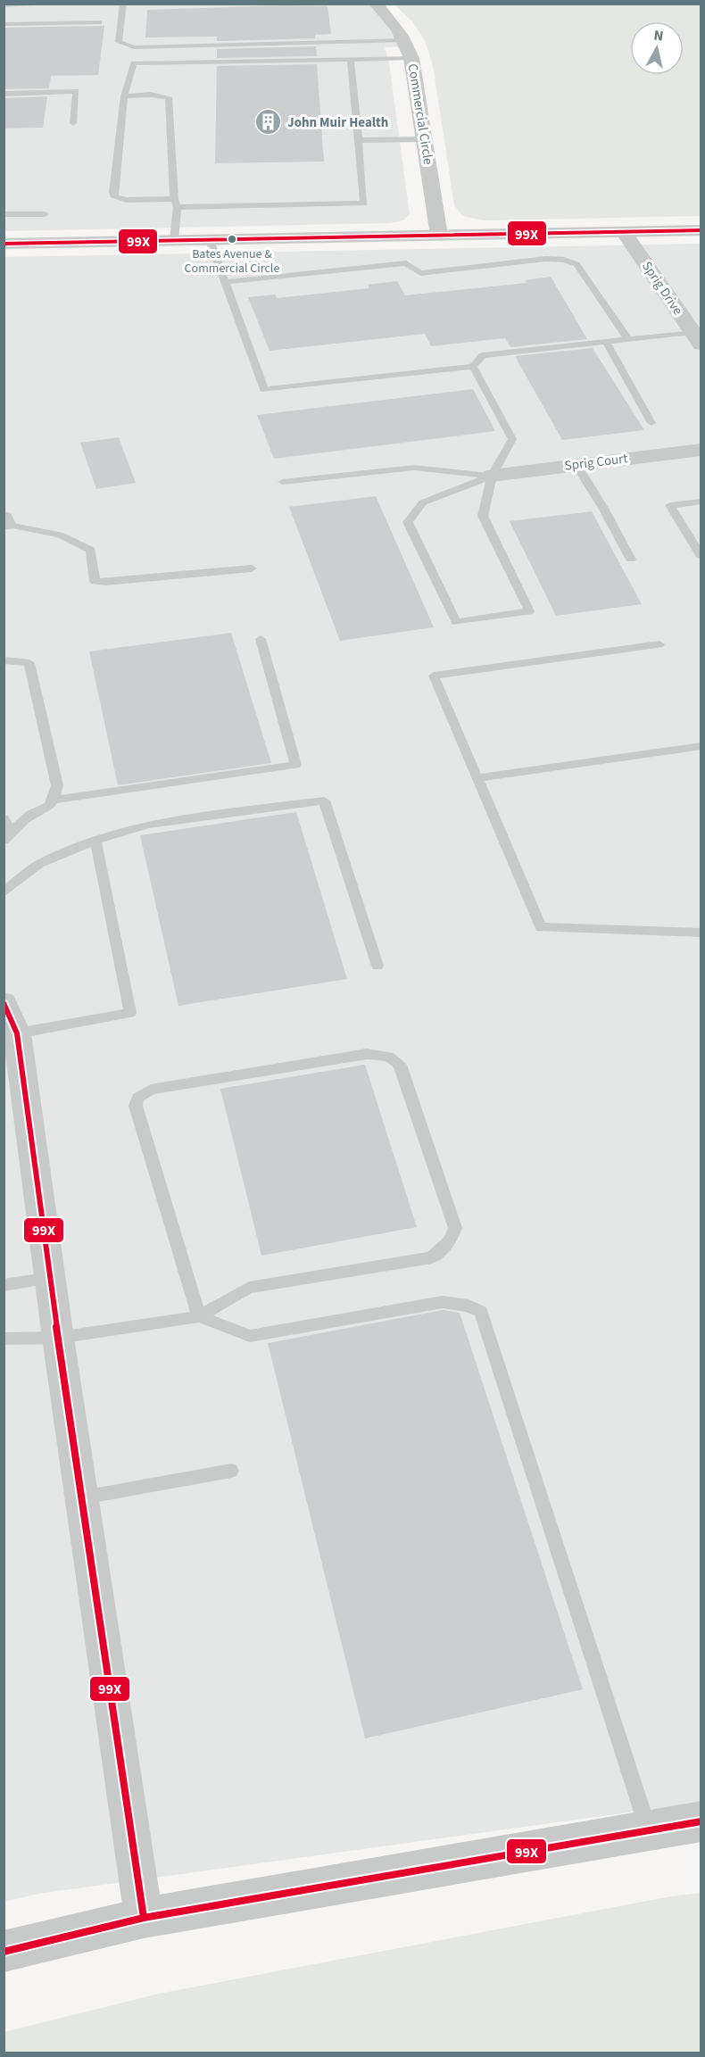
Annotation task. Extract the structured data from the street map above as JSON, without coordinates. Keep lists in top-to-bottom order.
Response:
{
  "streets": {
    "street": ["Commercial Circle", "Sprig Drive", "Sprig Court"]
  },
  "places": {
    "building": ["John Muir Health"],
    "other": ["Bates Avenue & Commercial Circle"]
  },
  "lines": ["transit line 99X"],
  "north": "top"
}
